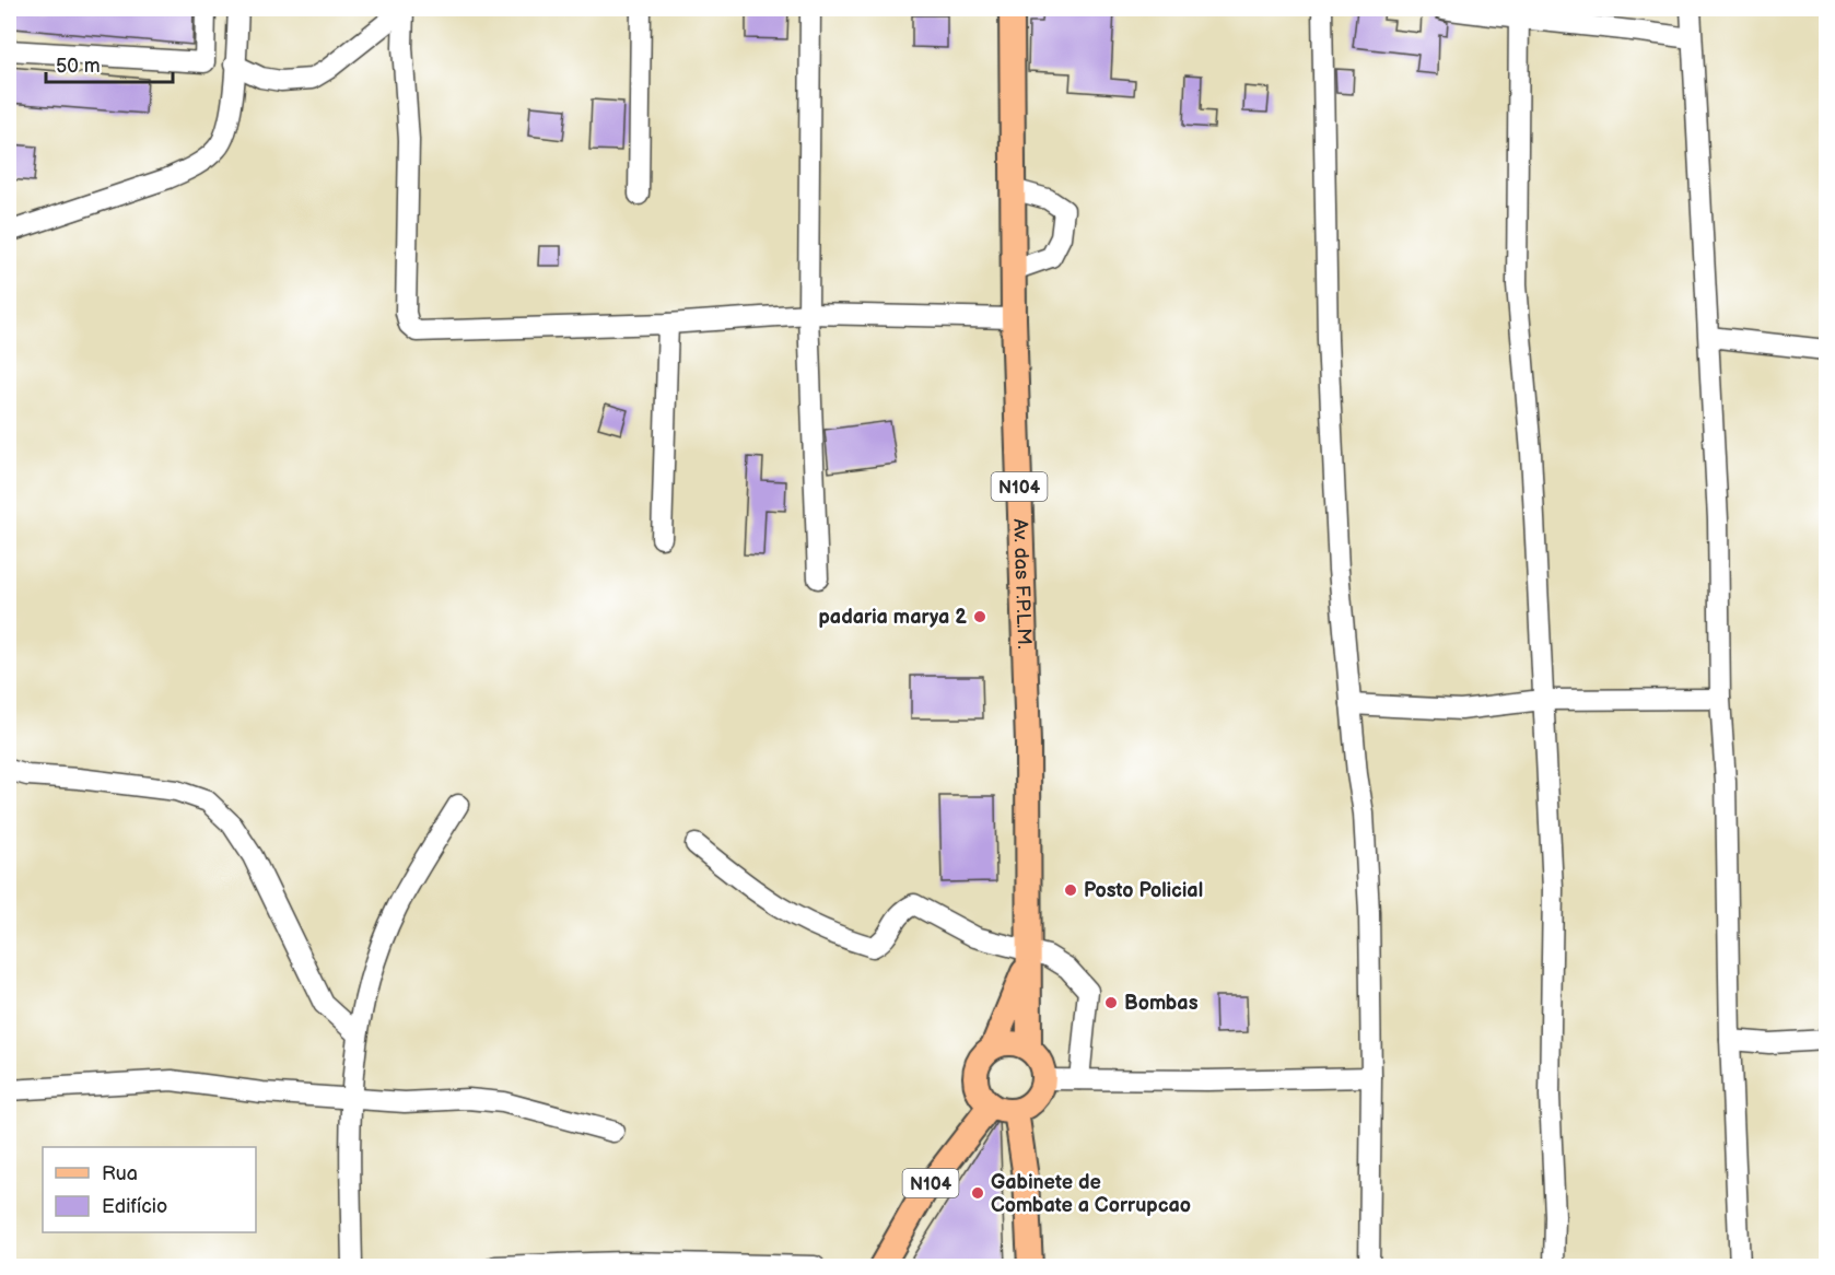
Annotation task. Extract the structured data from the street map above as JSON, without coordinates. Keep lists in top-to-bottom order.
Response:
{
  "streets": {
    "main road": ["N104", "Av. das F.P.L.M."]
  },
  "crossings": [
    ["N104", "Av. das F.P.L.M."]
  ],
  "places": [
    "padaria marya 2",
    "Posto Policial",
    "Bombas",
    "Gabinete de Combate a Corrupcao"
  ],
  "legend": ["Rua", "Edifício"],
  "scale_bar": "50 m"
}
